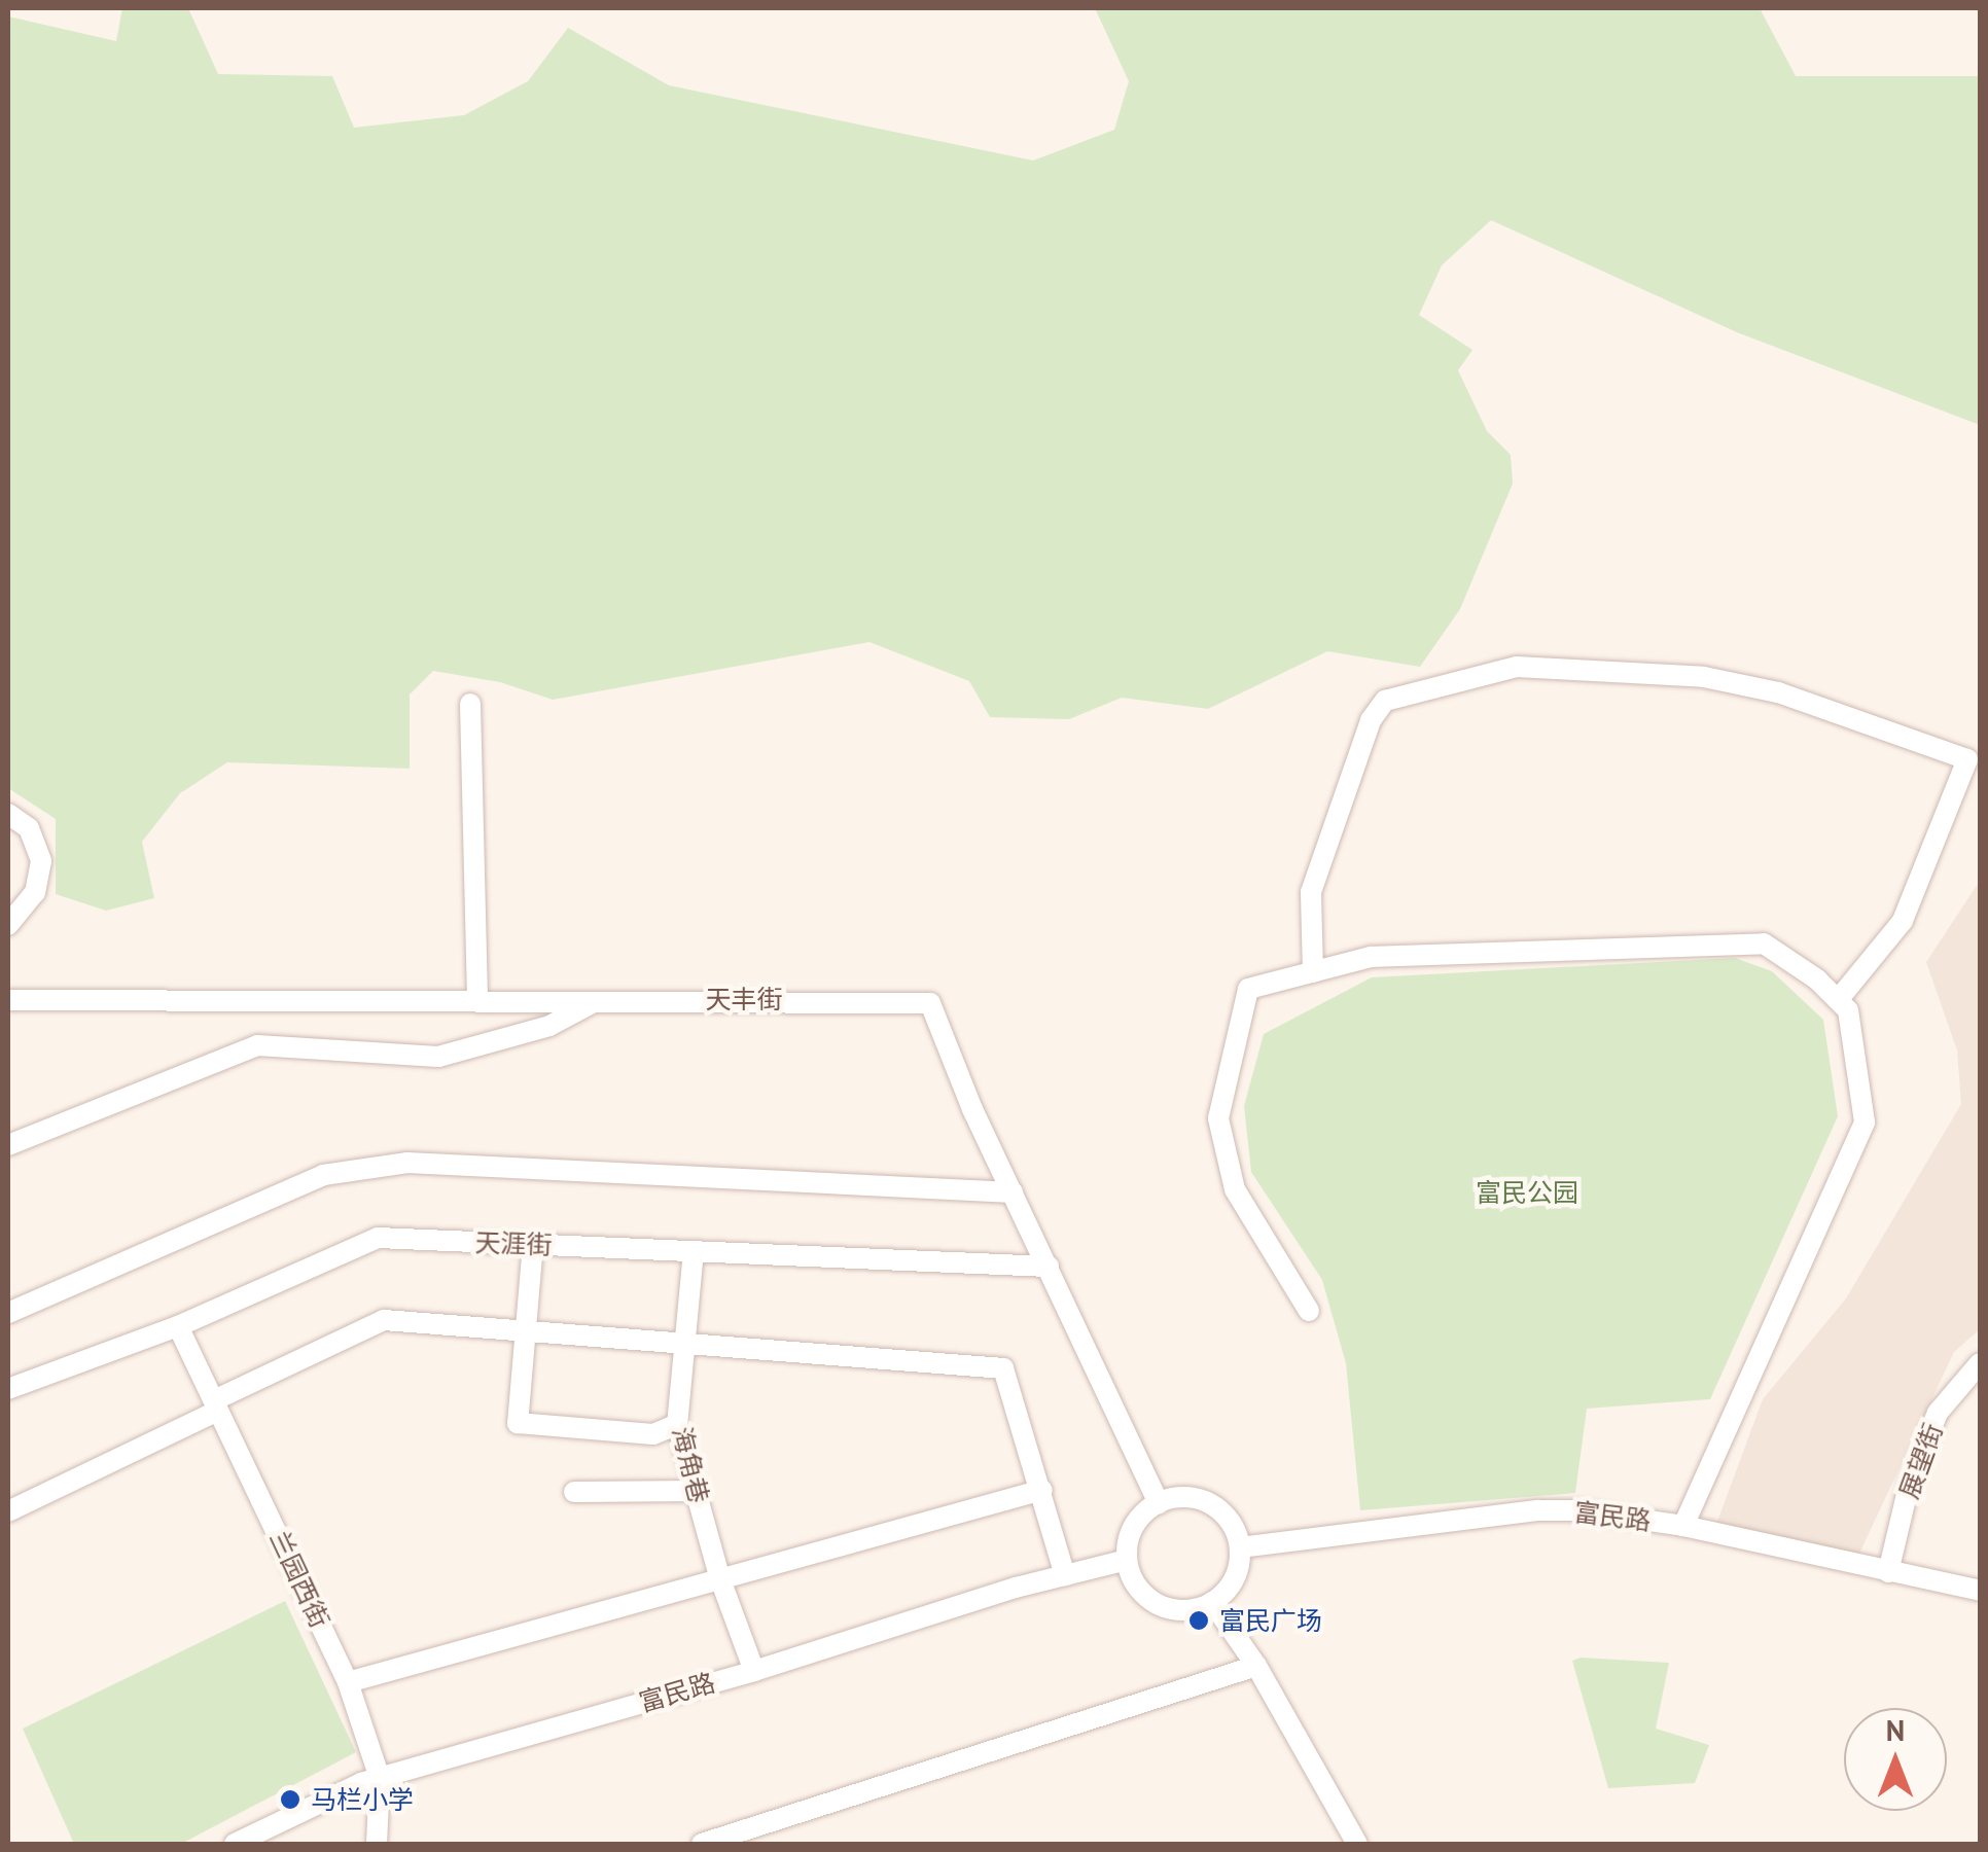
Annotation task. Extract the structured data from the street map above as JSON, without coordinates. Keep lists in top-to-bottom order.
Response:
{
  "streets": {
    "street": [
      "天丰街",
      "天涯街",
      "展望街",
      "海角巷",
      "富民路",
      "兰园西街"
    ]
  },
  "crossings": [
    ["天丰街", "天涯街"],
    ["天丰街", "富民路"],
    ["天涯街", "海角巷"],
    ["天涯街", "兰园西街"],
    ["展望街", "富民路"],
    ["海角巷", "富民路"],
    ["富民路", "兰园西街"]
  ],
  "parks": ["富民公园"],
  "places": ["富民广场", "马栏小学"],
  "north": "top"
}
